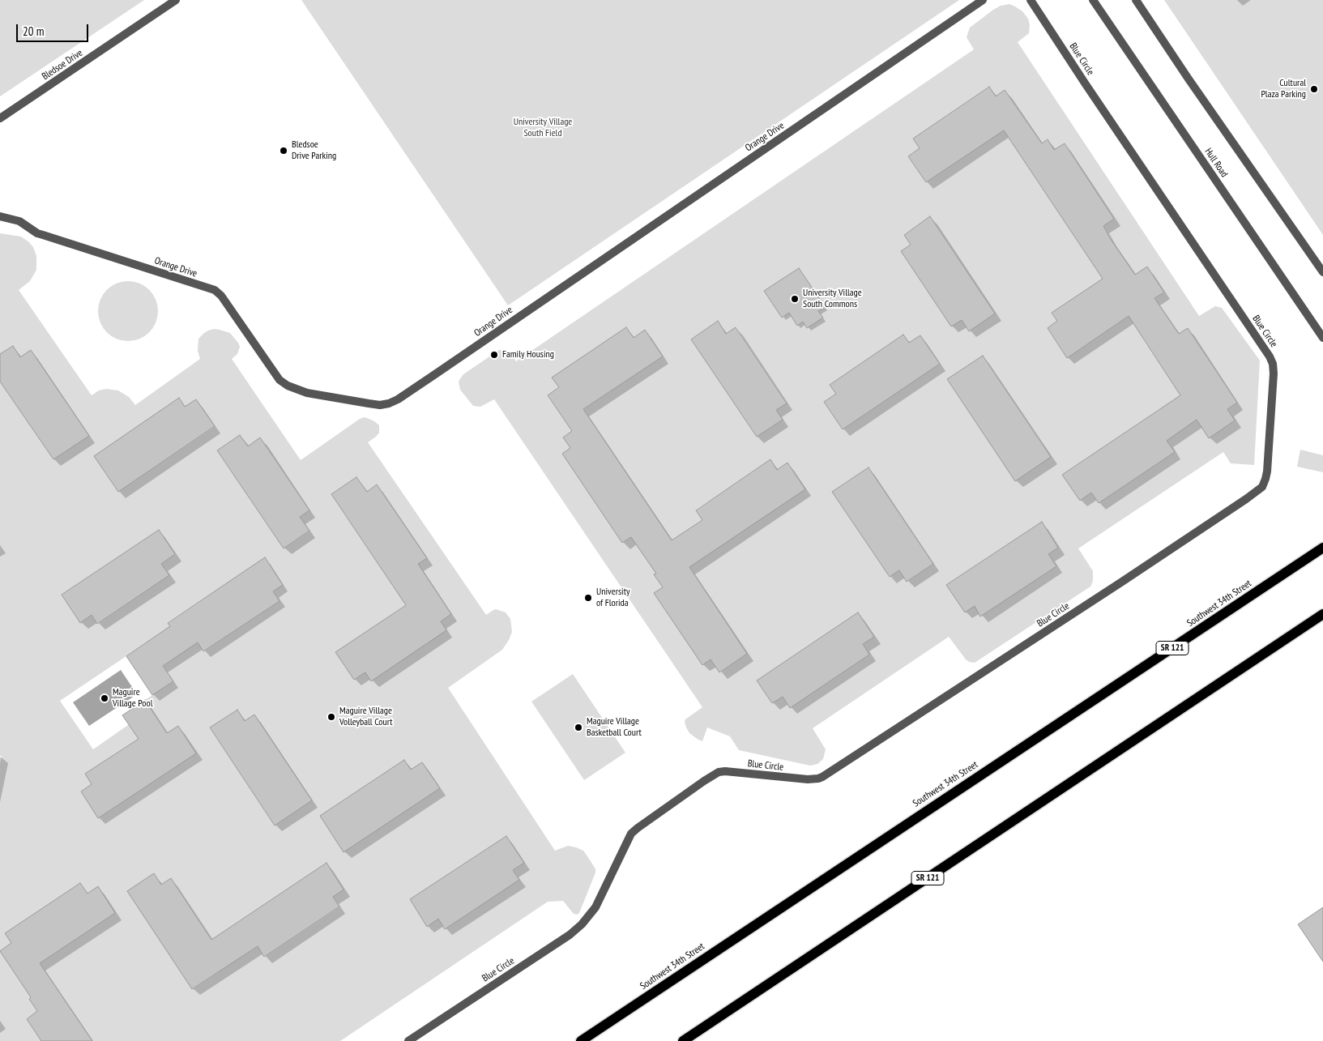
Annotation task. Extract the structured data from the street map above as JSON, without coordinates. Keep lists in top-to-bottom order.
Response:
{
  "streets": {
    "main road": ["Southwest 34th Street", "SR 121"],
    "street": [
      "Blue Circle",
      "Bledsoe Drive",
      "Orange Drive",
      "Hull Road"
    ]
  },
  "parks": ["University Village South Field"],
  "places": [
    "Cultural Plaza Parking",
    "Bledsoe Drive Parking",
    "University Village South Commons",
    "Family Housing",
    "University of Florida",
    "Maguire Village Pool",
    "Maguire Village Volleyball Court",
    "Maguire Village Basketball Court"
  ],
  "scale_bar": "20 m"
}
